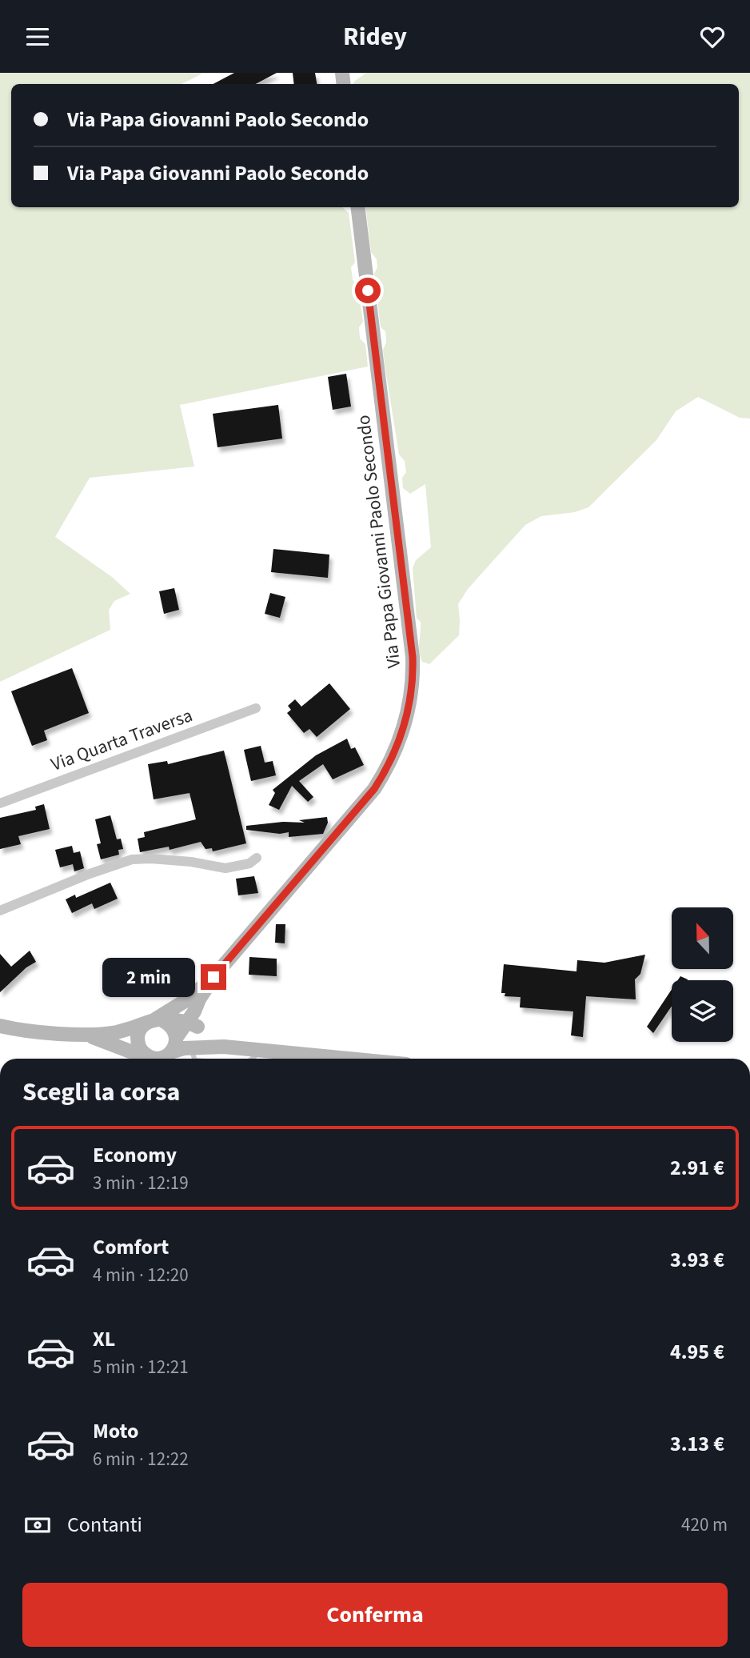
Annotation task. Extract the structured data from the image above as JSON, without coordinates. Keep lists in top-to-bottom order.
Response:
{
  "streets": {
    "main road": ["Via Papa Giovanni Paolo Secondo"],
    "street": ["Via Quarta Traversa"]
  },
  "north": "top",
  "page": {
    "header": "Ridey",
    "banner": ["Via Papa Giovanni Paolo Secondo", "Via Papa Giovanni Paolo Secondo"],
    "bubble": "2 min",
    "heading": "Scegli la corsa",
    "list": [
      {
        "name": "Economy",
        "note": "3 min · 12:19",
        "value": "2.91 €"
      },
      {
        "name": "Comfort",
        "note": "4 min · 12:20",
        "value": "3.93 €"
      },
      {
        "name": "XL",
        "note": "5 min · 12:21",
        "value": "4.95 €"
      },
      {
        "name": "Moto",
        "note": "6 min · 12:22",
        "value": "3.13 €"
      }
    ],
    "pay": ["Contanti", "420 m"],
    "buttons": "Conferma"
  }
}
